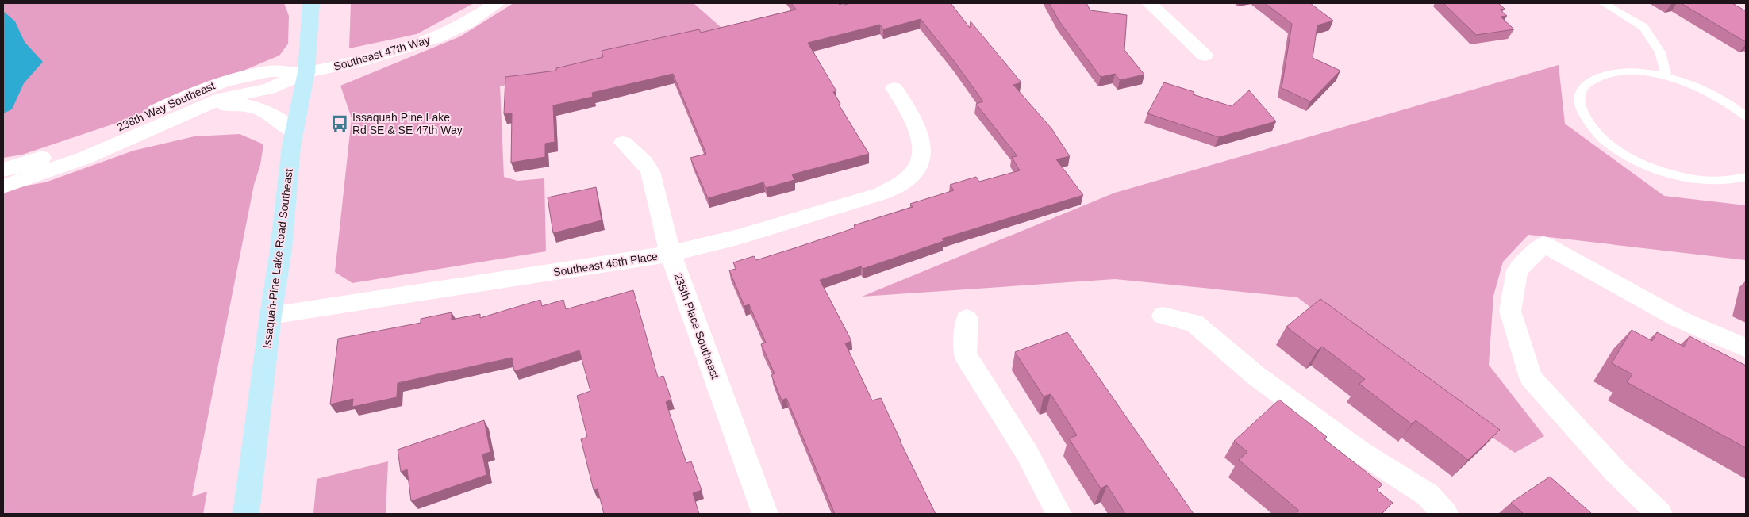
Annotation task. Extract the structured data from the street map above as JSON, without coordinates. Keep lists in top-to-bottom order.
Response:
{
  "streets": {
    "main road": ["Issaquah-Pine Lake Road Southeast"],
    "street": [
      "Southeast 47th Way",
      "238th Way Southeast",
      "Southeast 46th Place",
      "235th Place Southeast"
    ]
  },
  "crossings": [
    ["Southeast 47th Way", "238th Way Southeast"],
    ["Southeast 47th Way", "Issaquah-Pine Lake Road Southeast"],
    ["238th Way Southeast", "Issaquah-Pine Lake Road Southeast"],
    ["Issaquah-Pine Lake Road Southeast", "Southeast 46th Place"],
    ["Southeast 46th Place", "235th Place Southeast"]
  ],
  "places": {
    "bus stop": ["Issaquah Pine Lake Rd SE & SE 47th Way"]
  }
}
